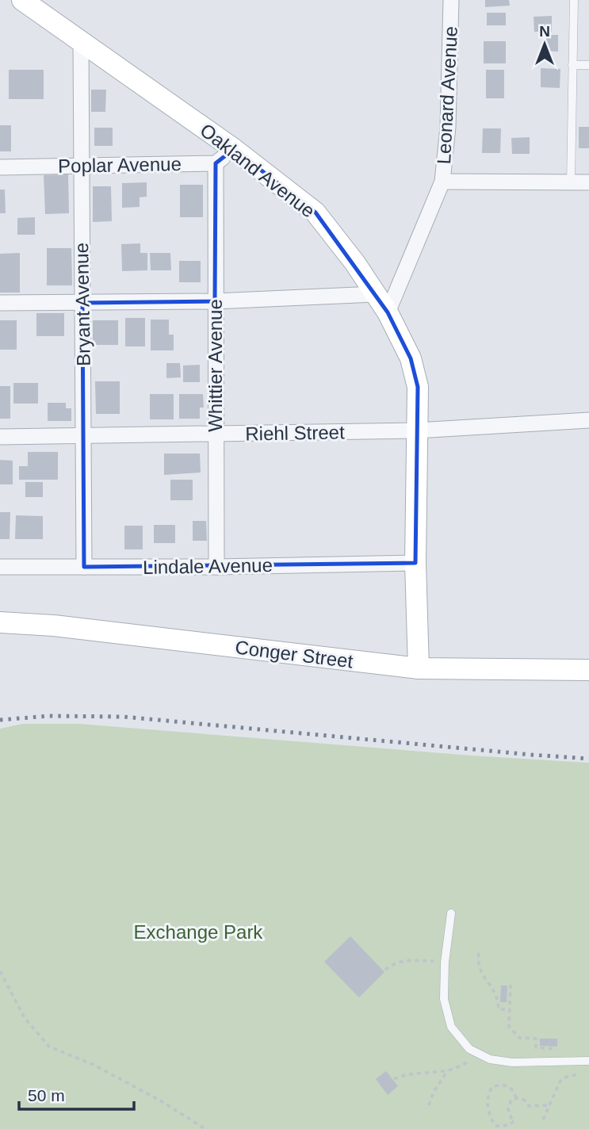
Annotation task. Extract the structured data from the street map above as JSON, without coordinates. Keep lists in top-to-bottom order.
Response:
{
  "streets": {
    "street": [
      "Leonard Avenue",
      "Poplar Avenue",
      "Oakland Avenue",
      "Bryant Avenue",
      "Whittier Avenue",
      "Riehl Street",
      "Lindale Avenue",
      "Conger Street"
    ]
  },
  "crossings": [
    ["Leonard Avenue", "Oakland Avenue"],
    ["Poplar Avenue", "Bryant Avenue"],
    ["Poplar Avenue", "Whittier Avenue"],
    ["Oakland Avenue", "Bryant Avenue"],
    ["Oakland Avenue", "Riehl Street"],
    ["Oakland Avenue", "Lindale Avenue"],
    ["Oakland Avenue", "Conger Street"],
    ["Bryant Avenue", "Riehl Street"],
    ["Bryant Avenue", "Lindale Avenue"],
    ["Whittier Avenue", "Riehl Street"],
    ["Whittier Avenue", "Lindale Avenue"]
  ],
  "parks": ["Exchange Park"],
  "scale_bar": "50 m",
  "north": "top"
}
